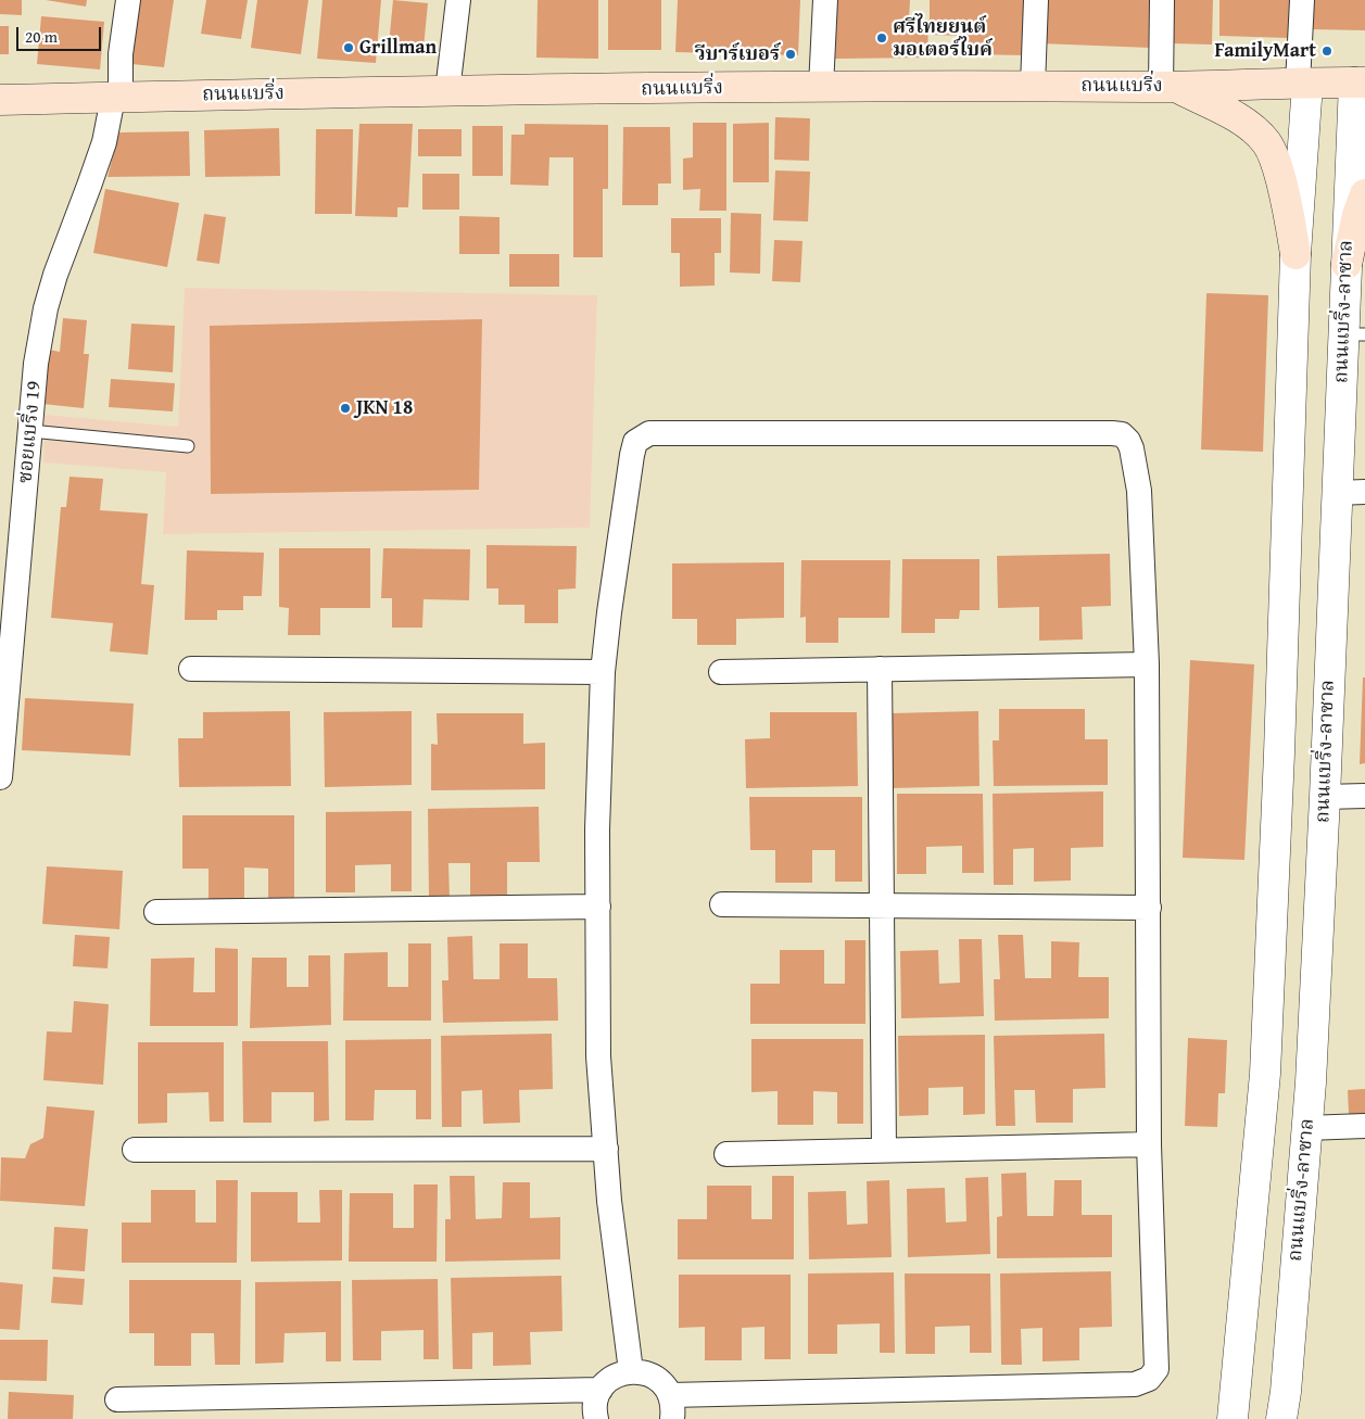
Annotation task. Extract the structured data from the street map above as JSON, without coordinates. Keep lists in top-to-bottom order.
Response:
{
  "streets": {
    "main road": ["ถนนแบริ่ง"],
    "street": ["ถนนแบริ่ง-ลาซาล", "ซอยแบริ่ง 19"]
  },
  "crossings": [
    ["ถนนแบริ่ง", "ถนนแบริ่ง-ลาซาล"],
    ["ถนนแบริ่ง", "ซอยแบริ่ง 19"]
  ],
  "places": [
    "ศรีไทยยนต์ มอเตอร์ไบค์",
    "Grillman",
    "FamilyMart",
    "วีบาร์เบอร์",
    "JKN 18"
  ],
  "scale_bar": "20 m"
}
